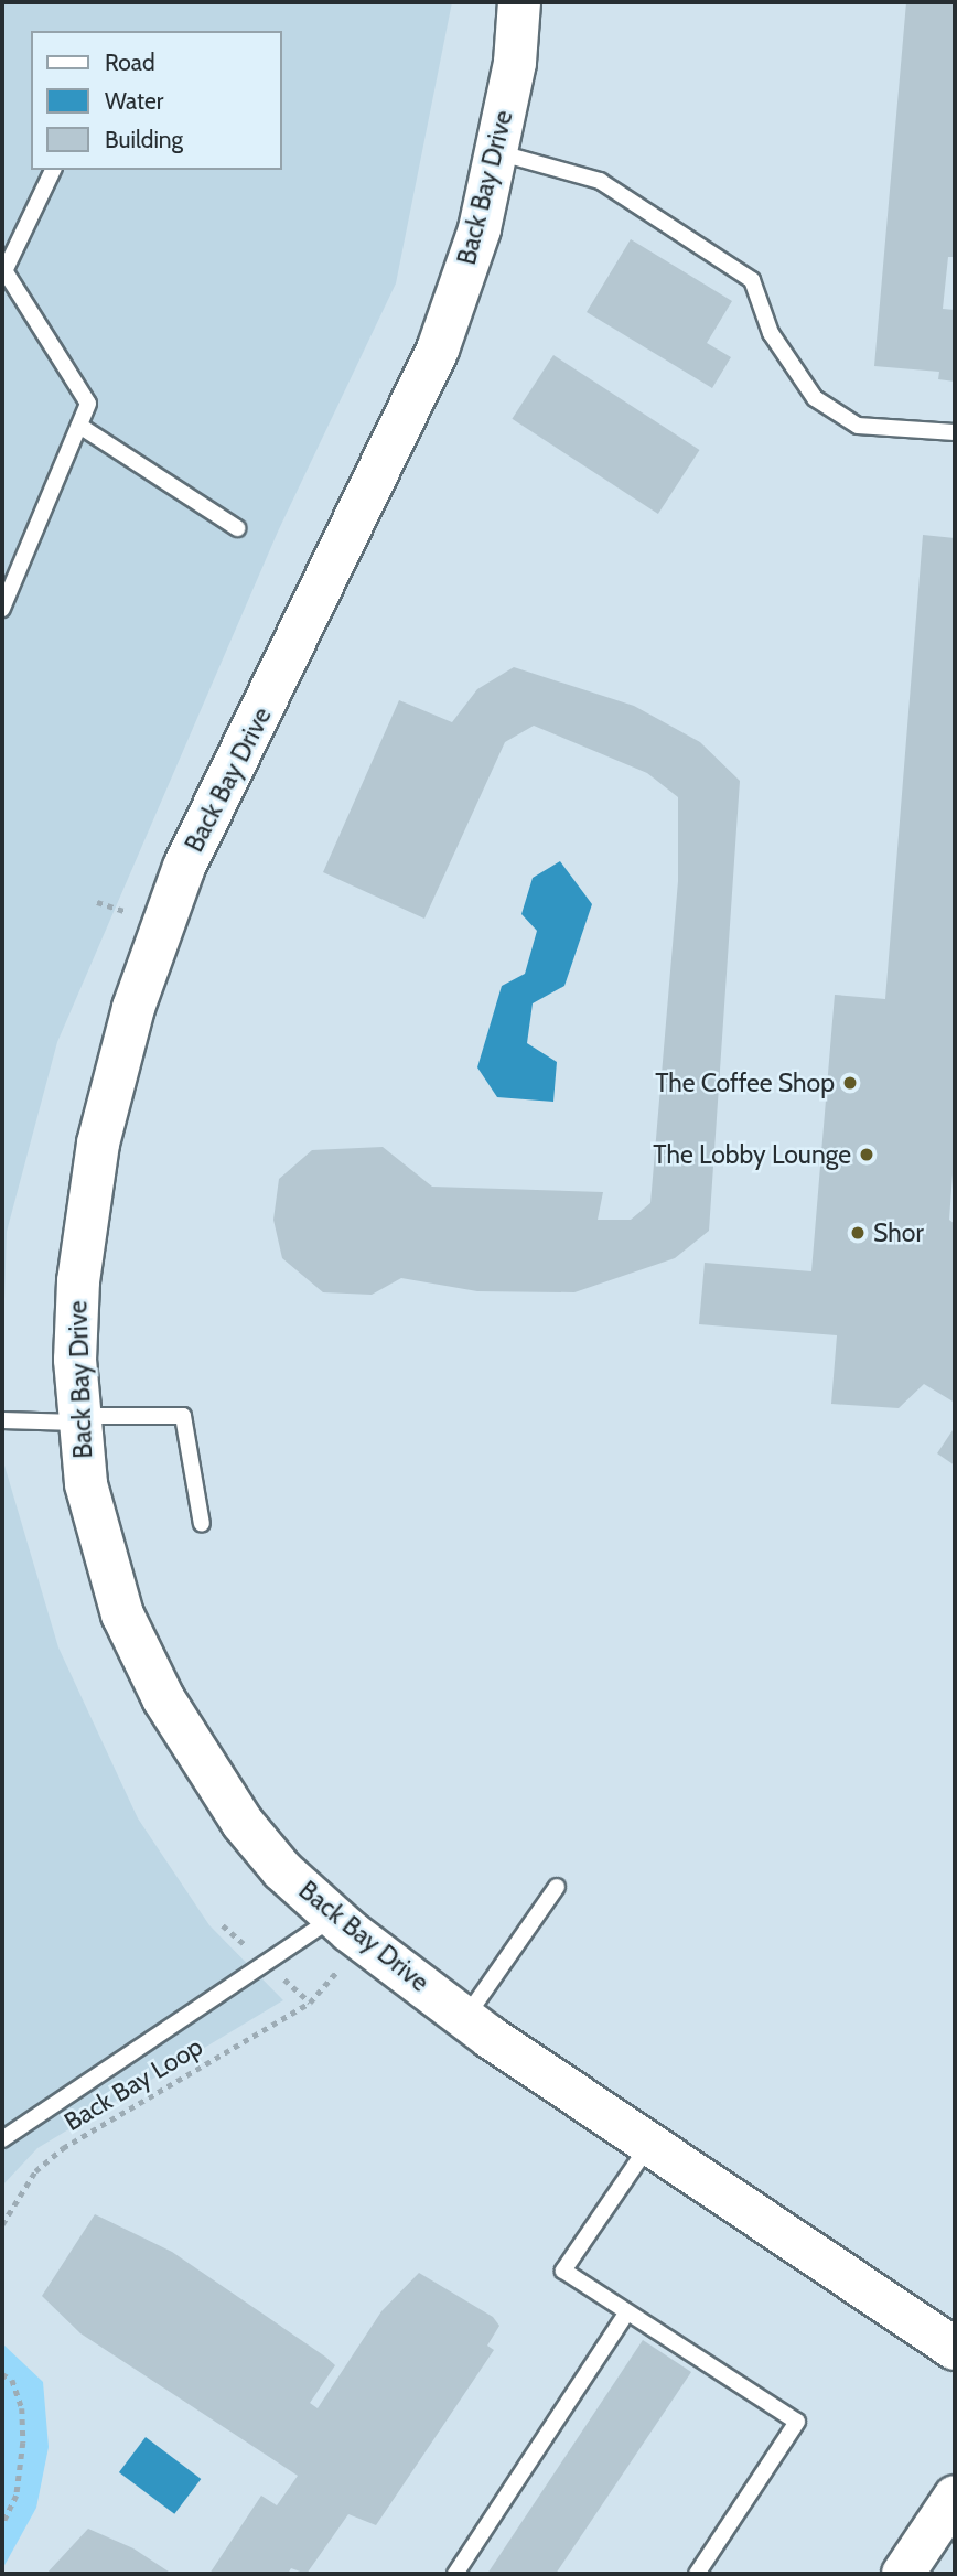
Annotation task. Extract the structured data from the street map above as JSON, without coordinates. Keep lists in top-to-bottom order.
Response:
{
  "streets": {
    "street": ["Back Bay Drive"],
    "path": ["Back Bay Loop"]
  },
  "places": ["The Coffee Shop", "The Lobby Lounge", "Shor"],
  "legend": ["Road", "Water", "Building"]
}
